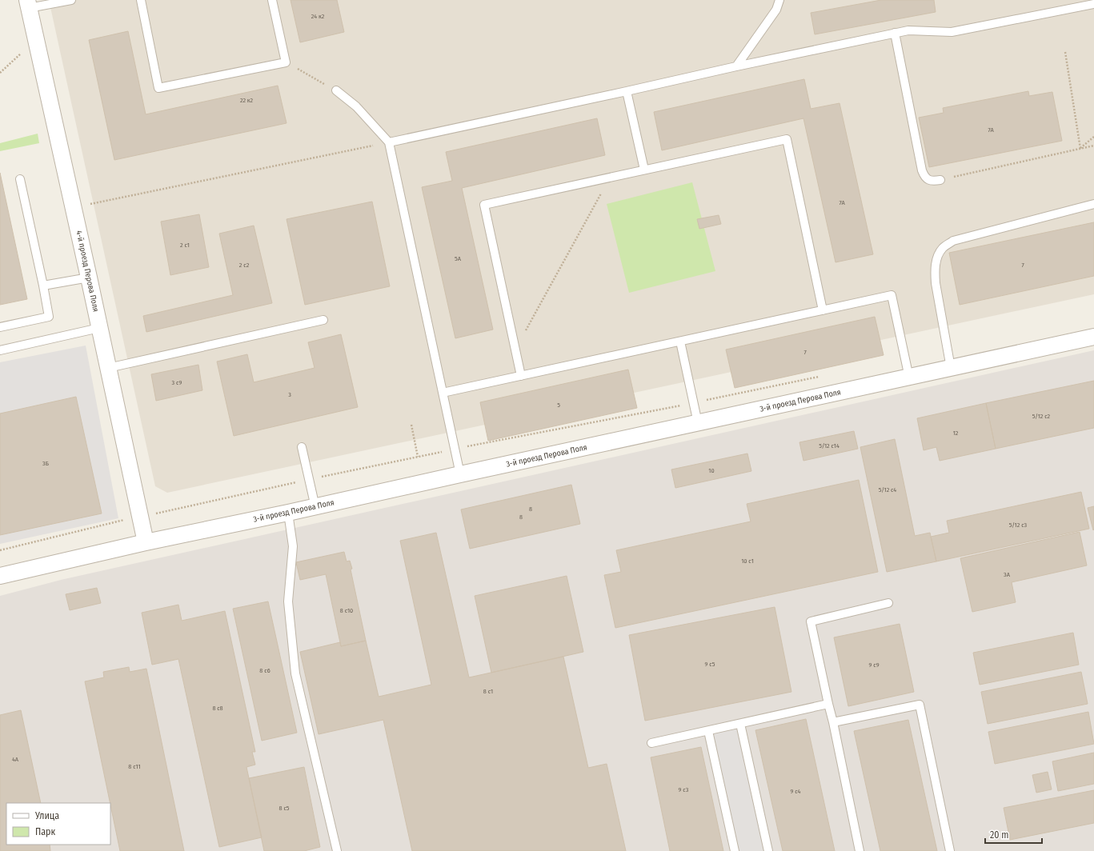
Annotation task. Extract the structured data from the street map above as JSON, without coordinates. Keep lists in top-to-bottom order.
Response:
{
  "streets": {
    "street": ["4-й проезд Перова Поля", "3-й проезд Перова Поля"]
  },
  "crossings": [
    ["4-й проезд Перова Поля", "3-й проезд Перова Поля"]
  ],
  "house_numbers": [
    "24 к2",
    "22 к2",
    "7А",
    "7А",
    "2 с1",
    "5А",
    "2 с2",
    "7",
    "7",
    "3 с9",
    "3",
    "5",
    "5/12 с2",
    "12",
    "5/12 с14",
    "3Б",
    "10",
    "5/12 с4",
    "8",
    "8",
    "5/12 с3",
    "10 с1",
    "3А",
    "8 с10",
    "9 с5",
    "9 с9",
    "8 с6",
    "8 с1",
    "8 с8",
    "4А",
    "8 с11",
    "9 с3",
    "9 с4",
    "8 с5"
  ],
  "legend": ["Улица", "Парк"],
  "scale_bar": "20 m"
}
